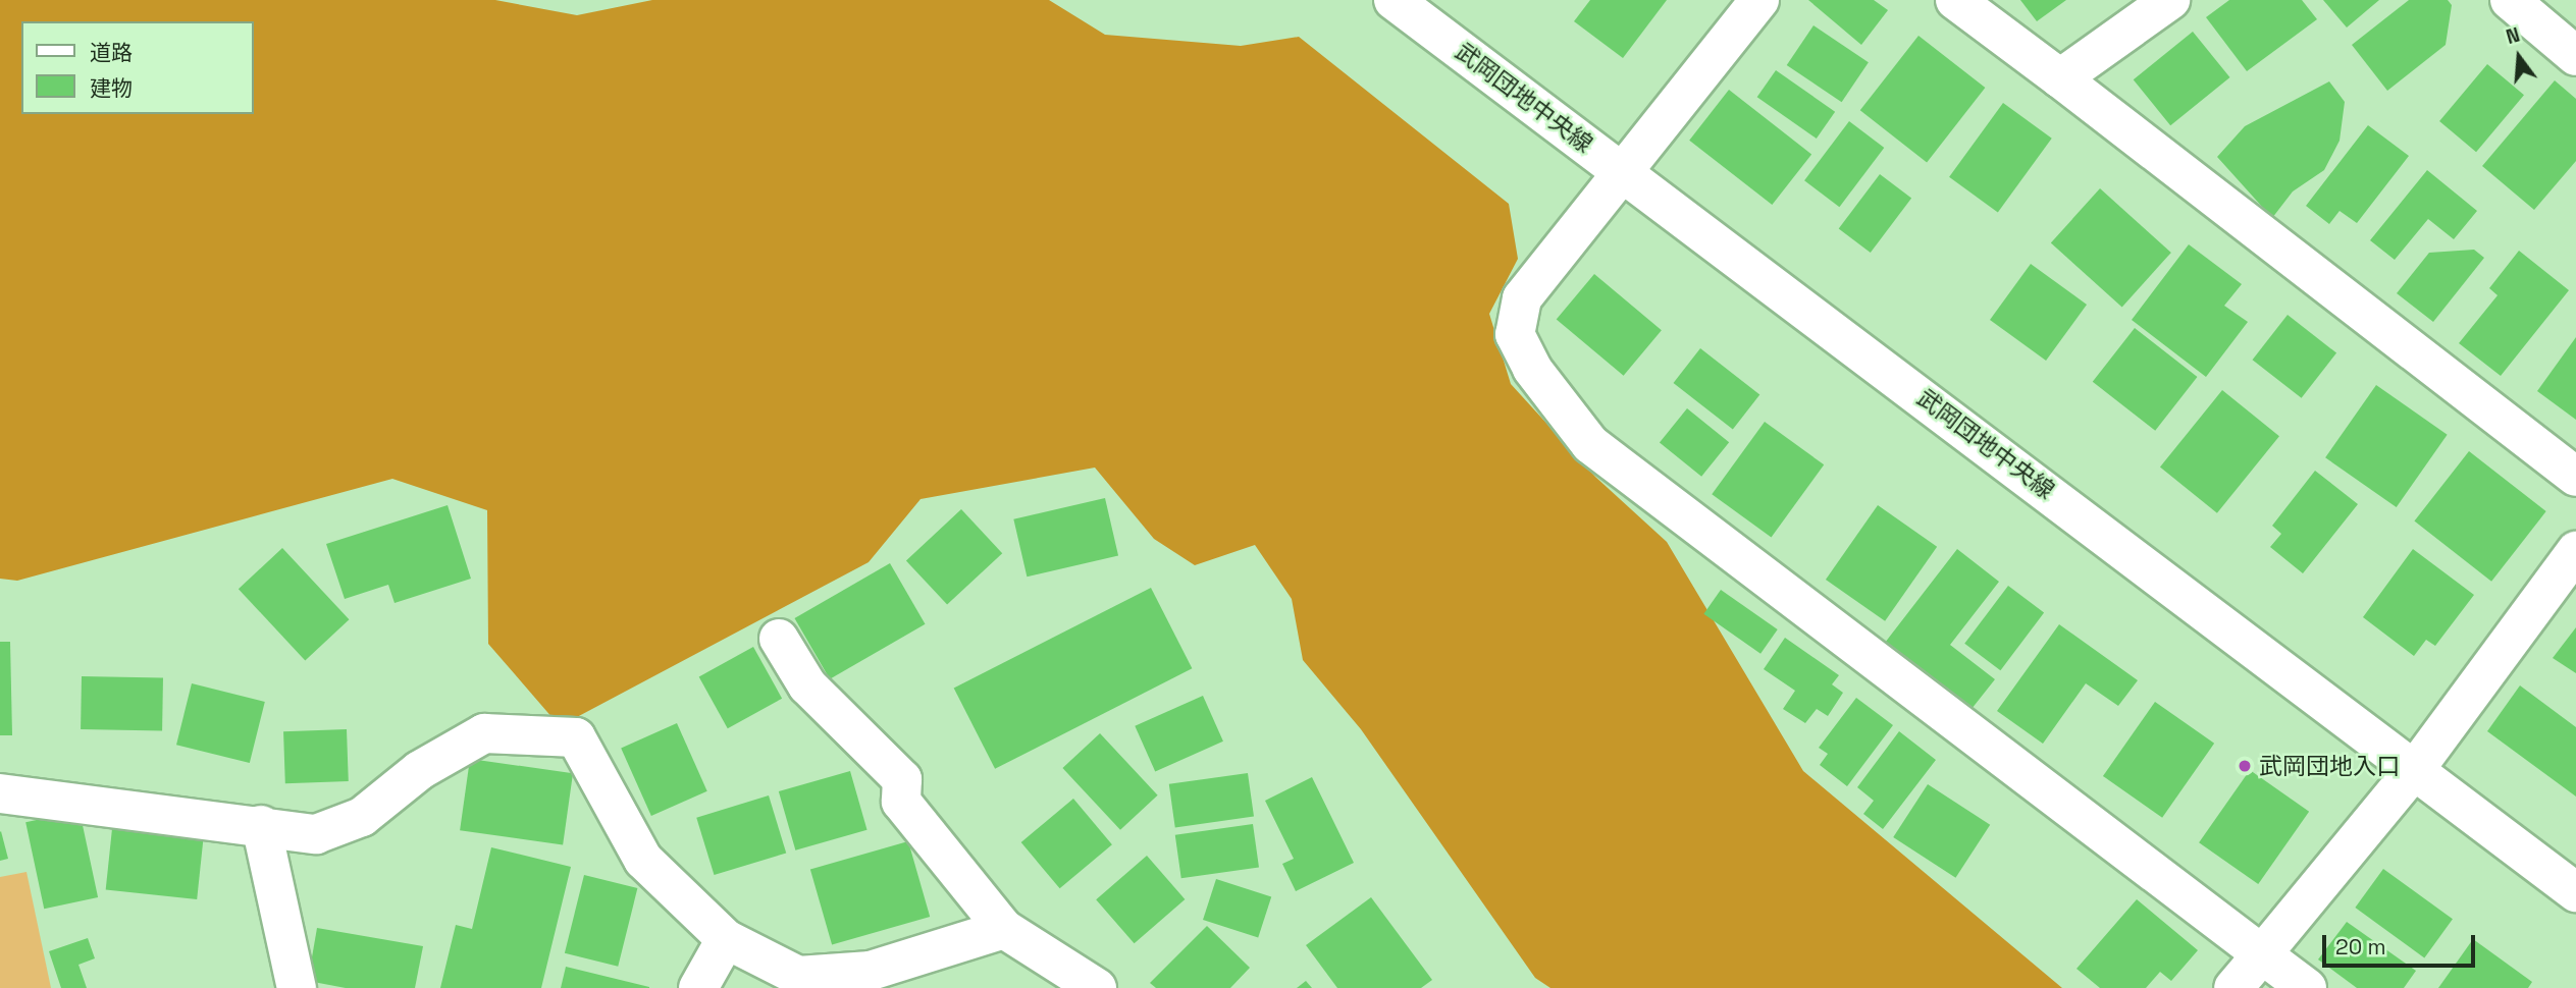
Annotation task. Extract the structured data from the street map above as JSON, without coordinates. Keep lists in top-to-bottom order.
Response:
{
  "streets": {
    "street": ["武岡団地中央線"]
  },
  "places": ["武岡団地入口"],
  "legend": ["道路", "建物"],
  "scale_bar": "20 m",
  "north": "top"
}
